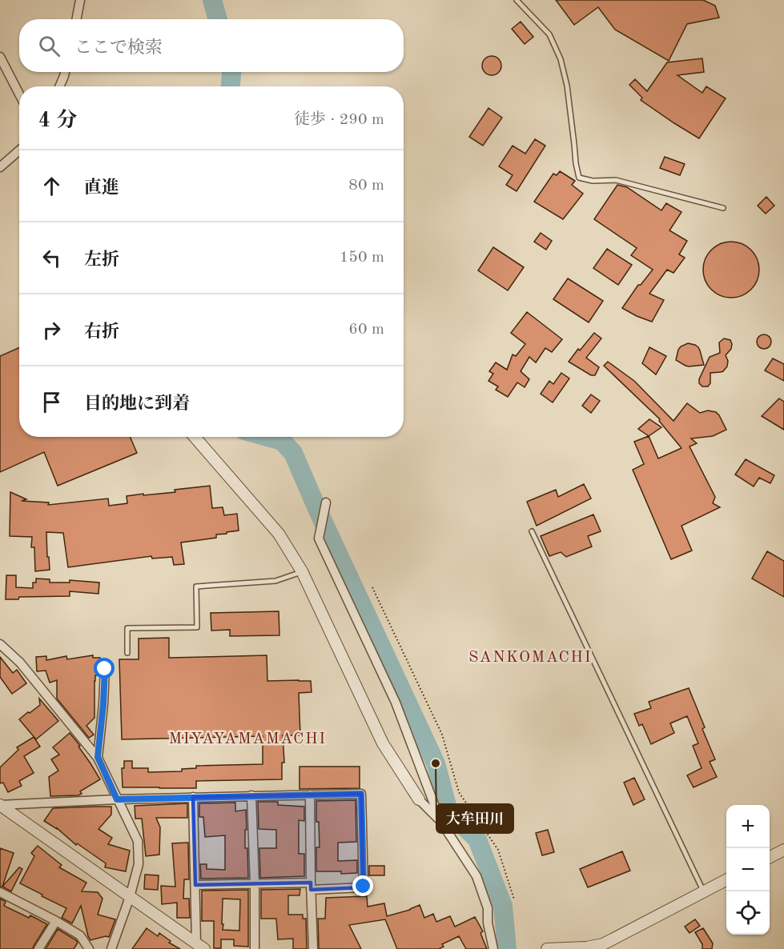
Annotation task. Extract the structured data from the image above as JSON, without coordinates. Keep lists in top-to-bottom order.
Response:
{
  "districts": ["SANKOMACHI", "MIYAYAMAMACHI"],
  "places": ["大牟田川"],
  "page": {
    "search": "ここで検索",
    "heading": ["4 分", "徒歩 · 290 m"],
    "list": [
      ["直進", "80 m"],
      ["左折", "150 m"],
      ["右折", "60 m"],
      "目的地に到着"
    ],
    "map_buttons": ["+", "−"]
  }
}
